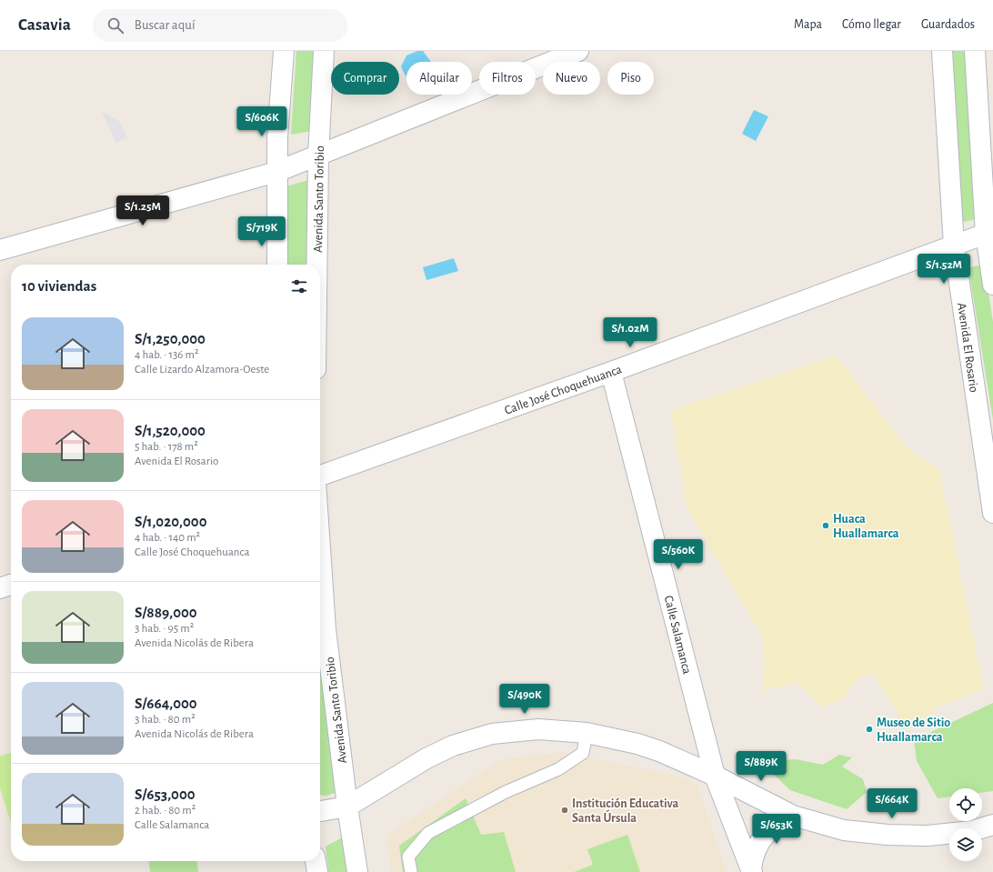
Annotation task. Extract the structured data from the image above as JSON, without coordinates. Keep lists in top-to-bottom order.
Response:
{
  "streets": {
    "street": [
      "Avenida Santo Toribio",
      "Avenida El Rosario",
      "Calle José Choquehuanca",
      "Calle Salamanca"
    ]
  },
  "crossings": [
    ["Avenida El Rosario", "Calle José Choquehuanca"],
    ["Calle José Choquehuanca", "Calle Salamanca"]
  ],
  "places": ["Huaca Huallamarca", "Museo de Sitio Huallamarca", "Institución Educativa Santa Úrsula"],
  "page": {
    "header": "Casavia",
    "search": "Buscar aquí",
    "nav": ["Mapa", "Cómo llegar", "Guardados"],
    "chip": [
      "Comprar",
      "Alquilar",
      "Filtros",
      "Nuevo",
      "Piso"
    ],
    "price": [
      "S/606K",
      "S/1.25M",
      "S/719K",
      "S/1.52M",
      "S/1.02M",
      "S/560K",
      "S/490K",
      "S/889K",
      "S/664K",
      "S/653K"
    ],
    "heading": "10 viviendas",
    "list": [
      {
        "name": "S/1,250,000",
        "note": "4 hab. · 136 m² · Calle Lizardo Alzamora-Oeste"
      },
      {
        "name": "S/1,520,000",
        "note": "5 hab. · 178 m² · Avenida El Rosario"
      },
      {
        "name": "S/1,020,000",
        "note": "4 hab. · 140 m² · Calle José Choquehuanca"
      },
      {
        "name": "S/889,000",
        "note": "3 hab. · 95 m² · Avenida Nicolás de Ribera"
      },
      {
        "name": "S/664,000",
        "note": "3 hab. · 80 m² · Avenida Nicolás de Ribera"
      },
      {
        "name": "S/653,000",
        "note": "2 hab. · 80 m² · Calle Salamanca"
      }
    ]
  }
}
